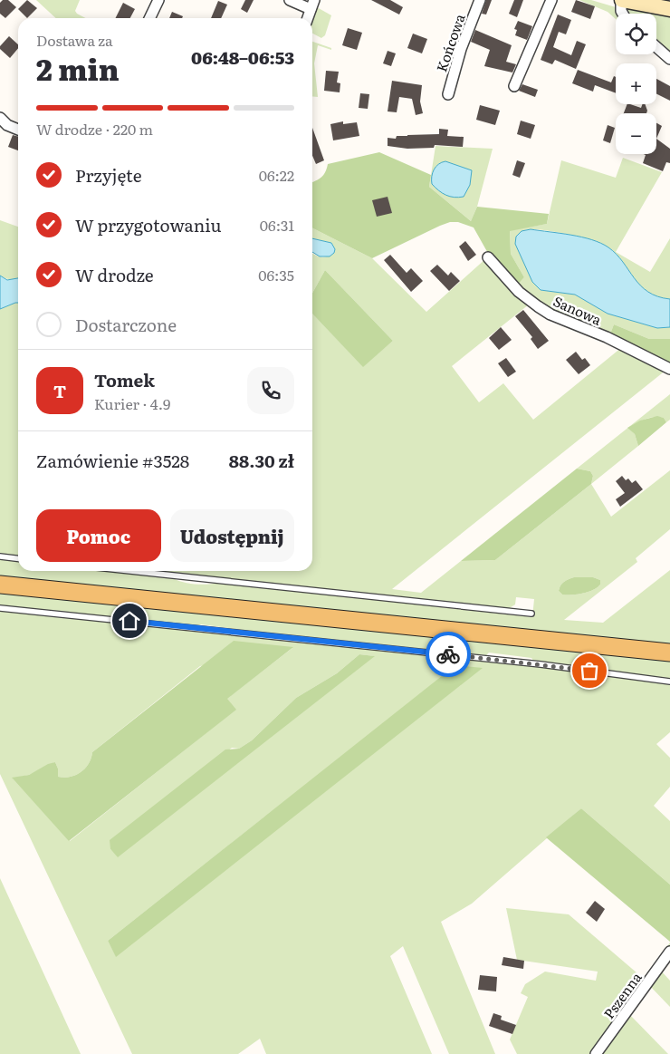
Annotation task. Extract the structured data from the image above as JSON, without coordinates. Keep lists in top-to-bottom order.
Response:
{
  "streets": {
    "street": ["Końcowa", "Sanowa", "Pszenna"]
  },
  "page": {
    "map_buttons": ["+", "−"],
    "heading": ["2 min", "Dostawa za", "06:48–06:53"],
    "panel": [
      "Tomek",
      "Kurier · 4.9",
      "Zamówienie #3528",
      "88.30 zł"
    ],
    "bar": "W drodze · 220 m",
    "list": [
      ["Przyjęte", "06:22"],
      ["W przygotowaniu", "06:31"],
      ["W drodze", "06:35"],
      "Dostarczone"
    ],
    "round": "T",
    "buttons": ["Pomoc", "Udostępnij"]
  }
}
